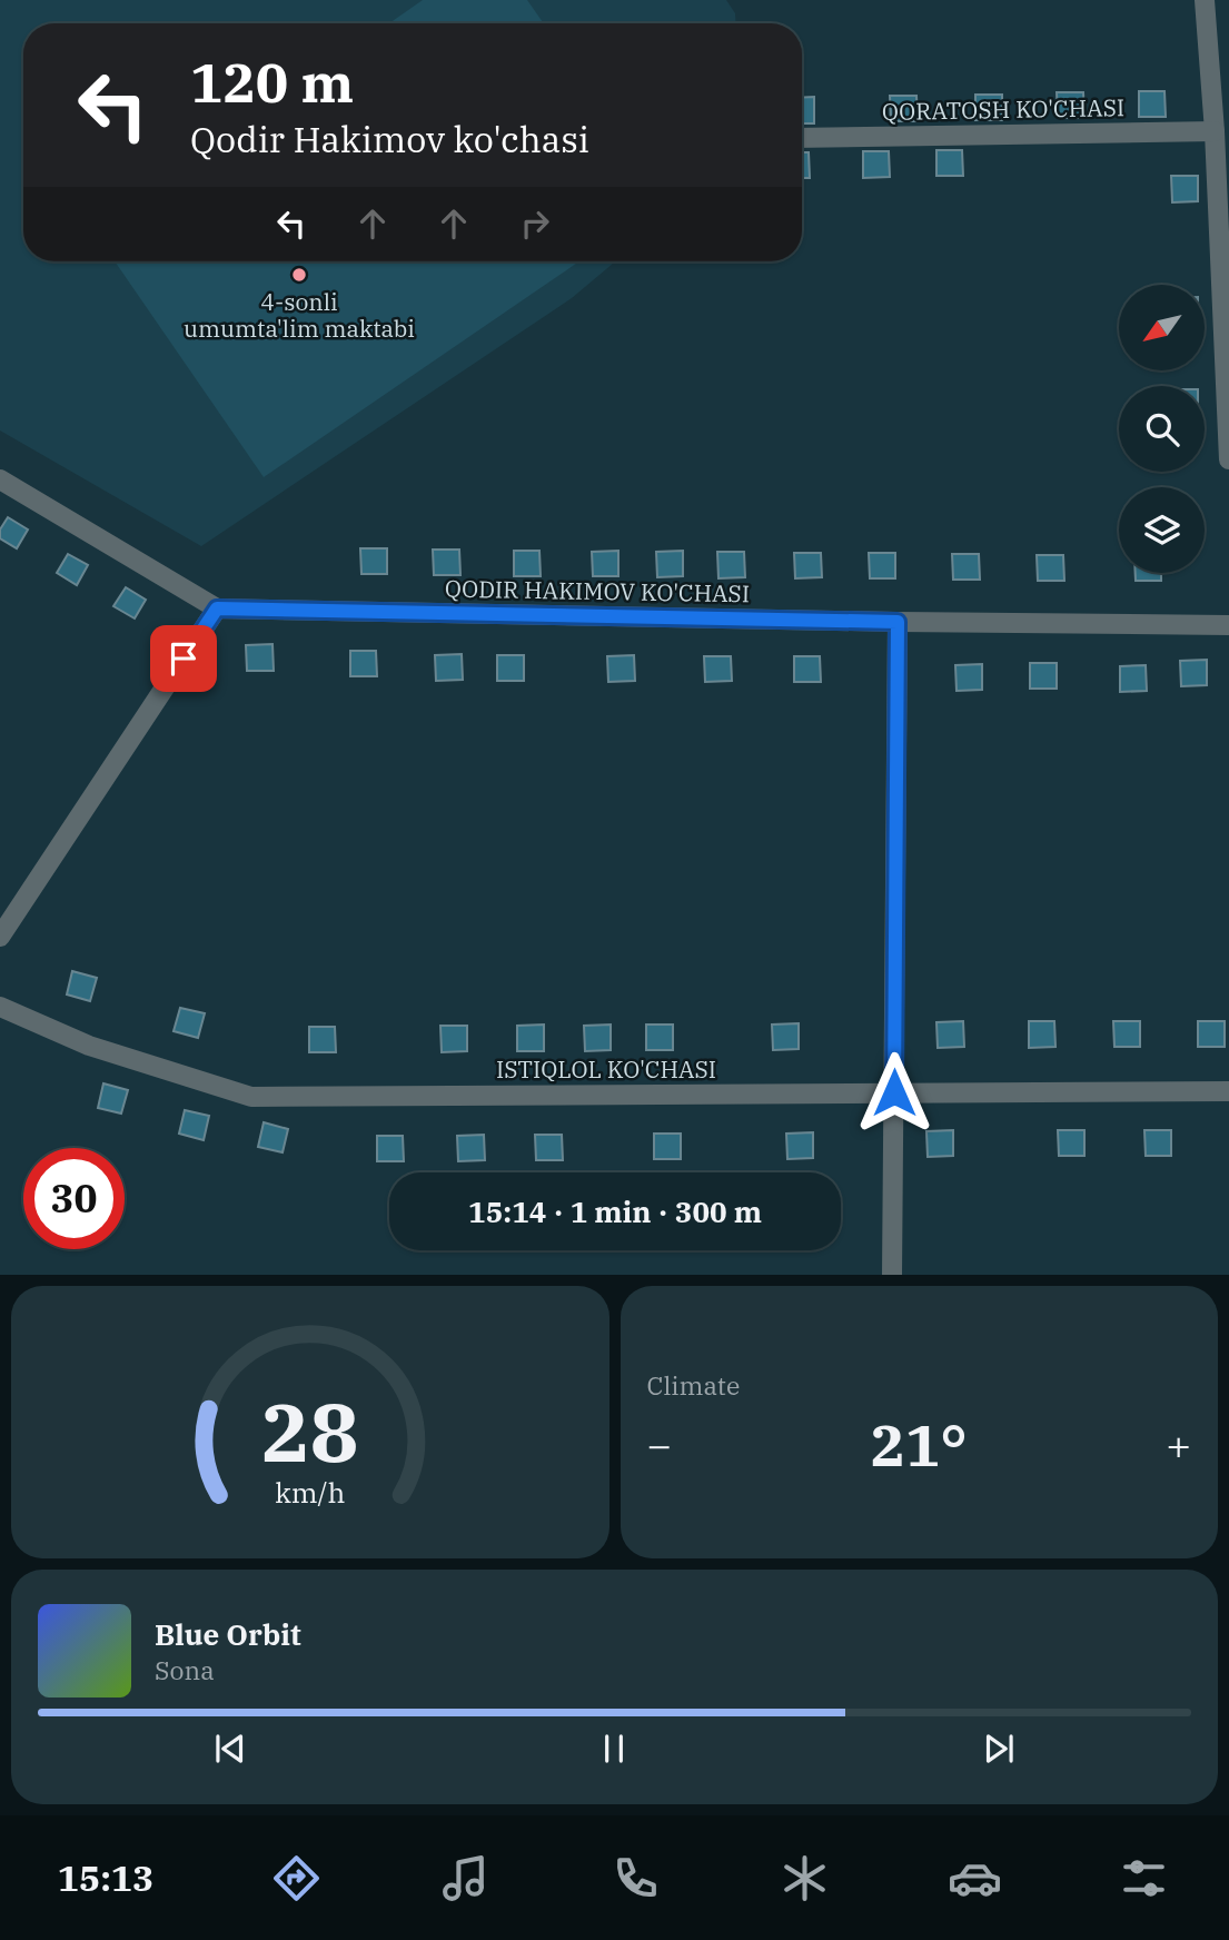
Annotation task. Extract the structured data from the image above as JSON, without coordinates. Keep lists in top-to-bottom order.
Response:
{
  "streets": {
    "street": ["QORATOSH KO'CHASI", "QODIR HAKIMOV KO'CHASI", "ISTIQLOL KO'CHASI"]
  },
  "places": ["4-sonli umumta'lim maktabi"],
  "north": "bottom left",
  "page": {
    "turn": ["120 m", "Qodir Hakimov ko'chasi"],
    "limit": "30",
    "trip": "15:14 · 1 min · 300 m",
    "tile": "Climate",
    "heat": ["−", "21°", "+"],
    "song": ["Blue Orbit", "Sona"],
    "tabs": "15:13",
    "gauge": ["28", "km/h"]
  }
}
